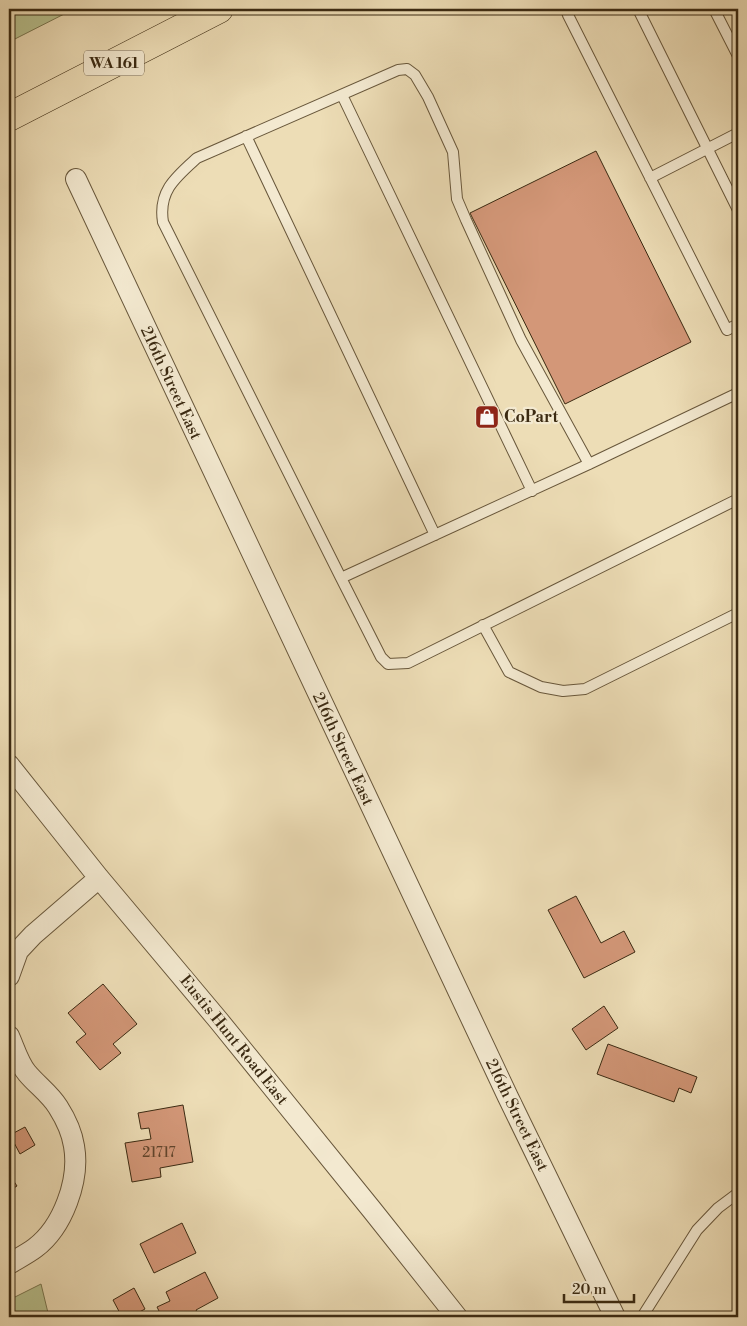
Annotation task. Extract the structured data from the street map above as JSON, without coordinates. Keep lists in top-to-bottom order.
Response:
{
  "streets": {
    "main road": ["WA 161"],
    "street": ["216th Street East", "Eustis Hunt Road East"]
  },
  "places": {
    "shop": ["CoPart"]
  },
  "house_numbers": ["21717"],
  "scale_bar": "20 m"
}
